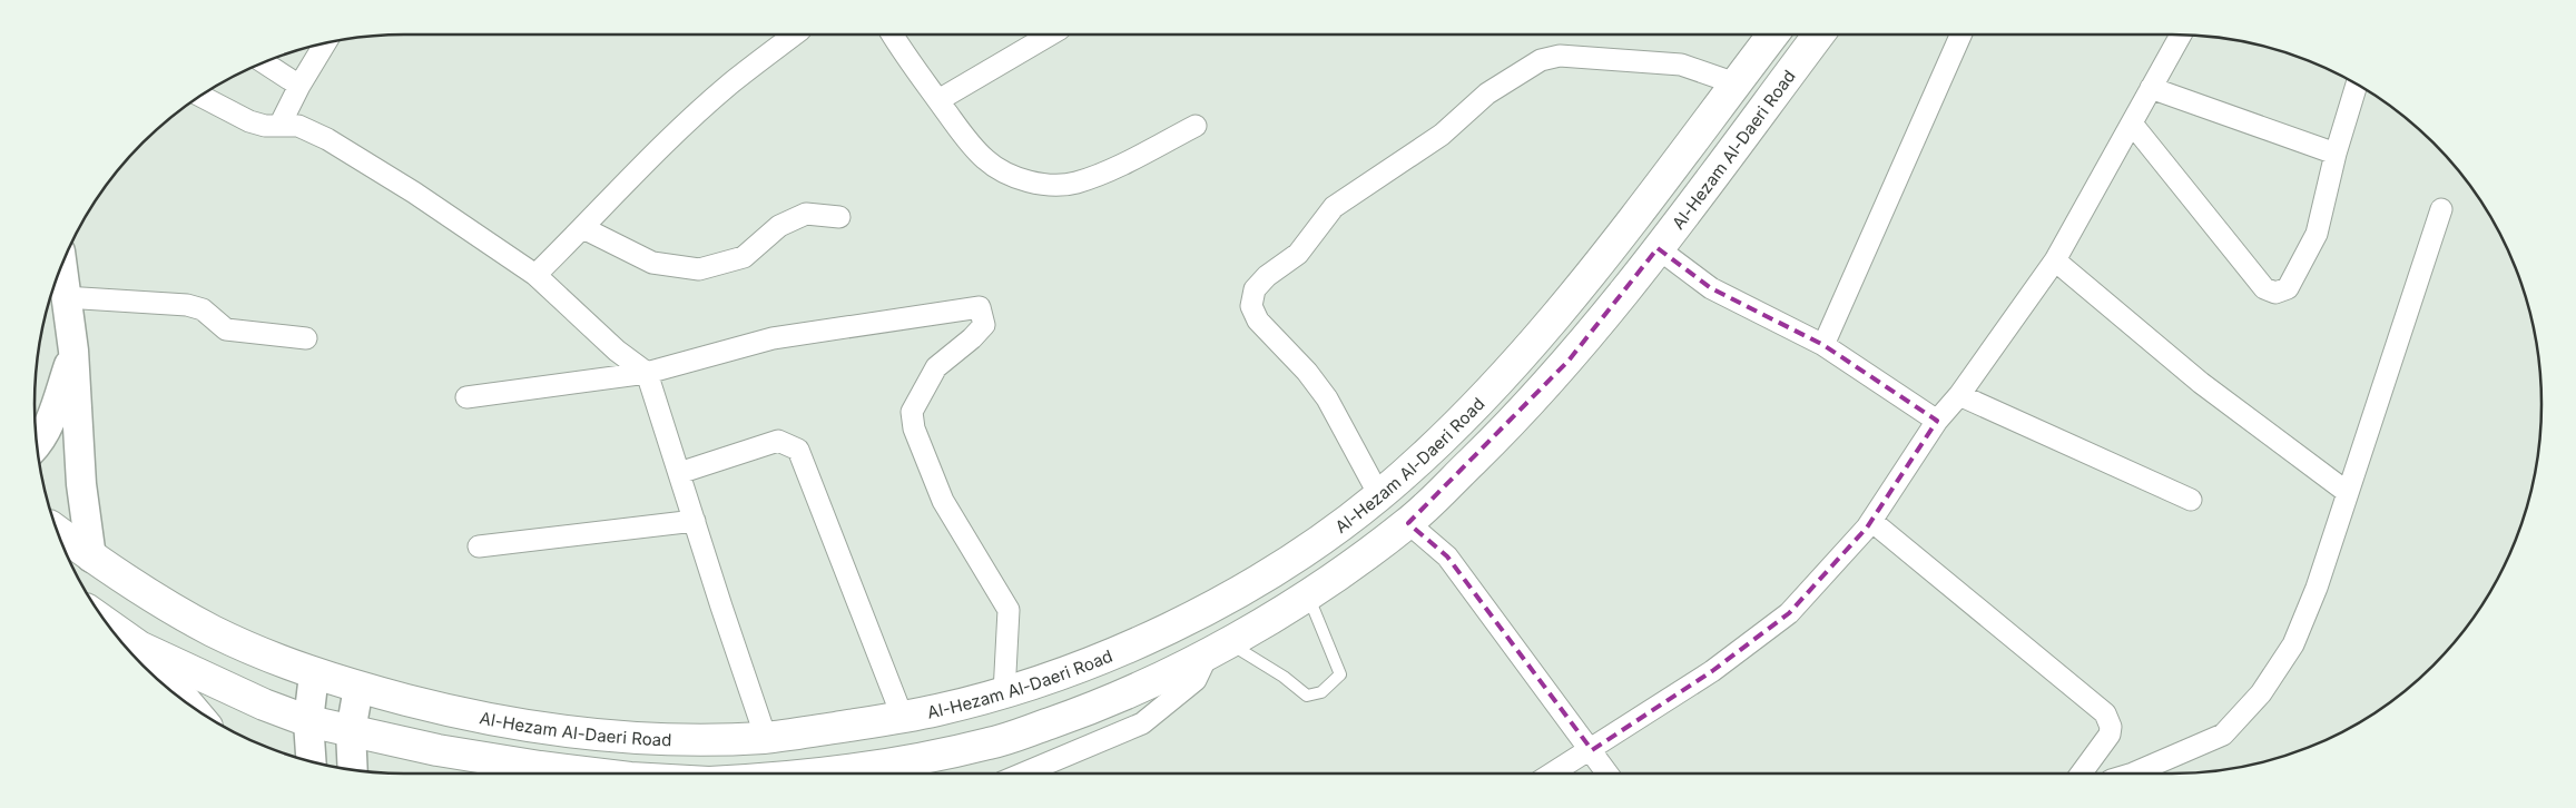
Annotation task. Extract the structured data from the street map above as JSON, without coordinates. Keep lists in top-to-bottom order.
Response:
{
  "streets": {
    "main road": ["Al-Hezam Al-Daeri Road"]
  }
}
